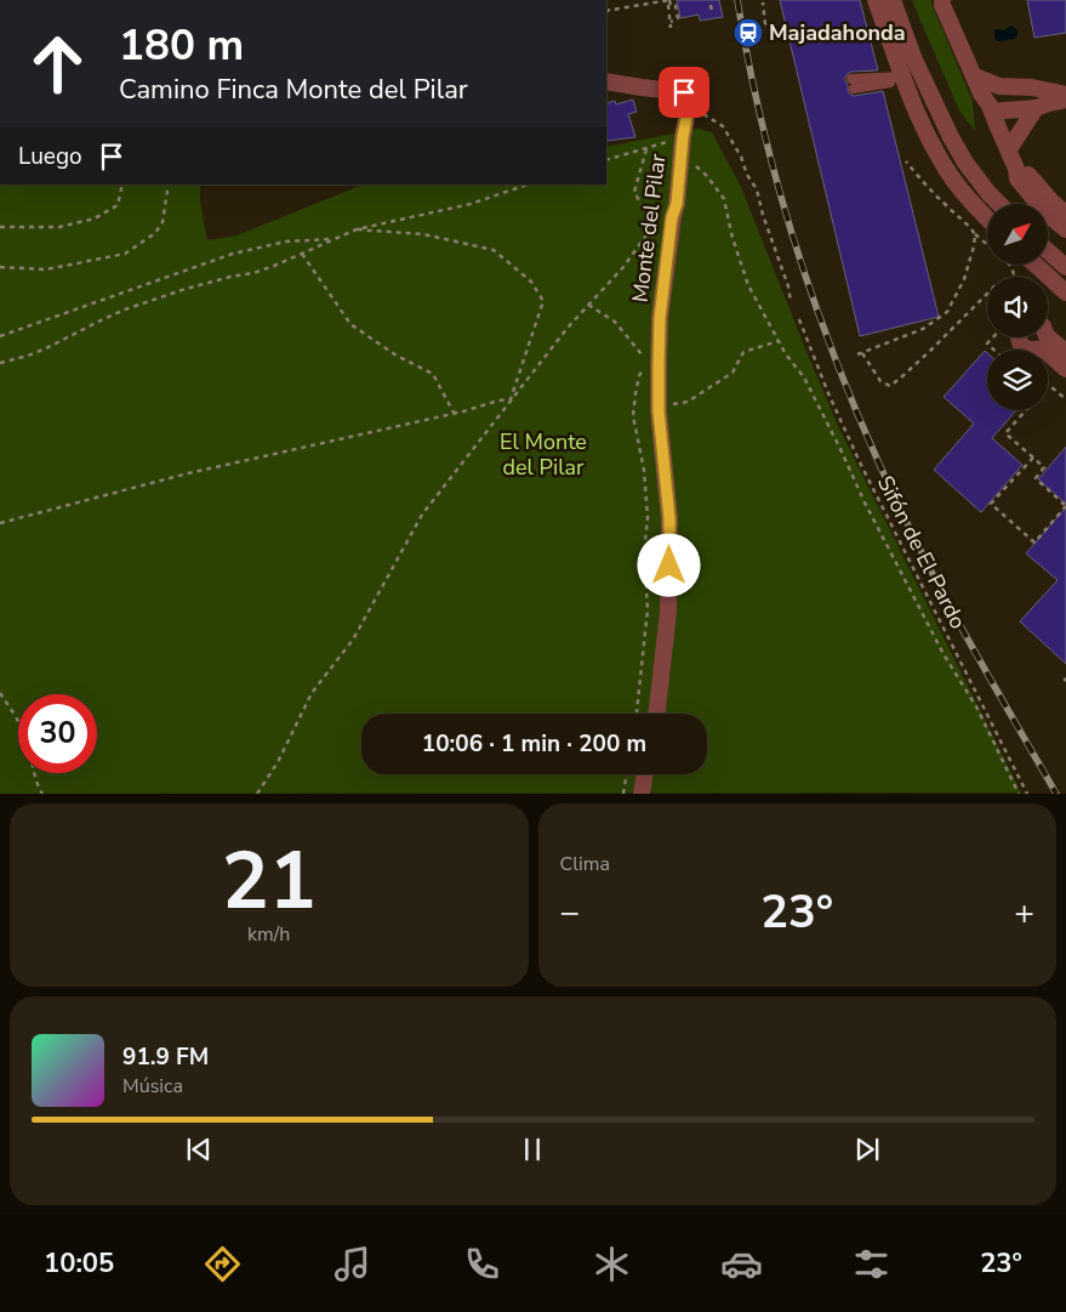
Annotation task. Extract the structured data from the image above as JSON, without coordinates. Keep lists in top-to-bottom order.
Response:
{
  "streets": {
    "street": ["Monte del Pilar"],
    "path": ["Sifón de El Pardo"]
  },
  "parks": ["El Monte del Pilar"],
  "places": {
    "station": ["Majadahonda"]
  },
  "north": "top right",
  "page": {
    "turn": ["180 m", "Camino Finca Monte del Pilar"],
    "then": "Luego",
    "limit": "30",
    "trip": "10:06 · 1 min · 200 m",
    "tile": [
      ["21", "km/h"],
      "Clima"
    ],
    "heat": ["−", "23°", "+"],
    "song": ["91.9 FM", "Música"],
    "tabs": ["10:05", "23°"]
  }
}
